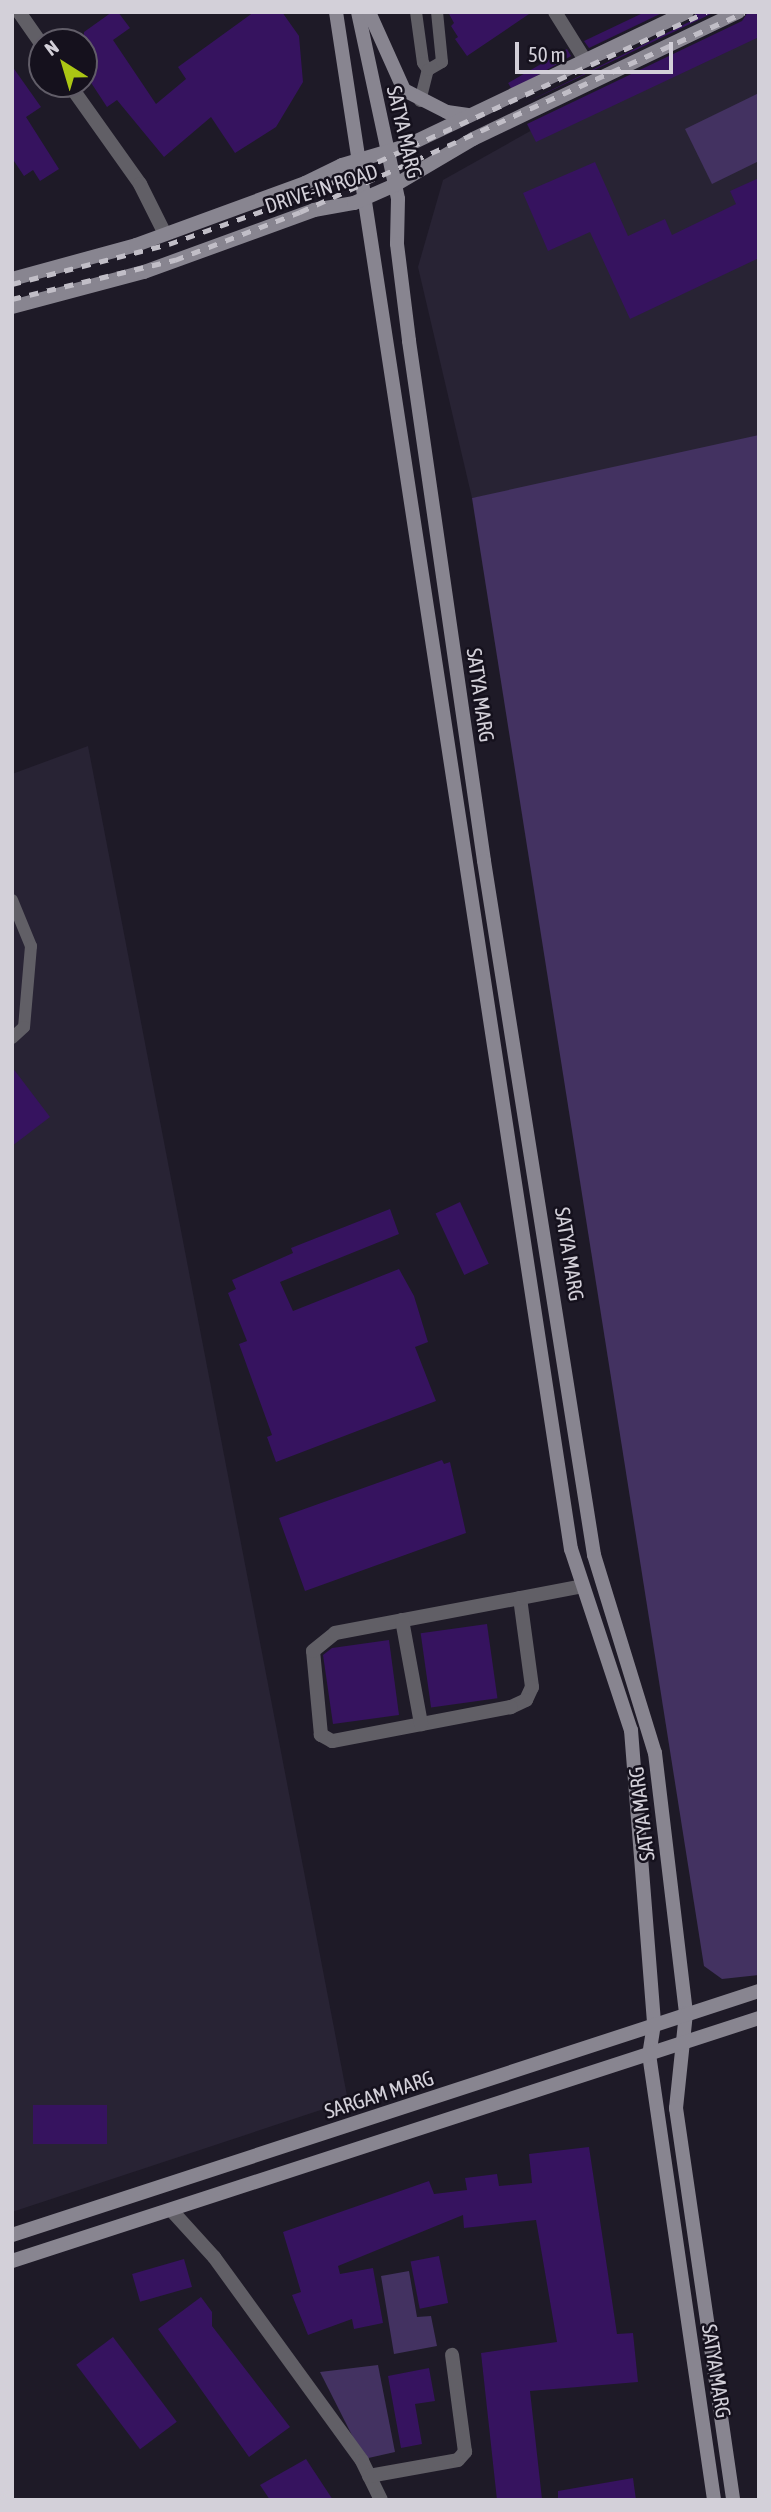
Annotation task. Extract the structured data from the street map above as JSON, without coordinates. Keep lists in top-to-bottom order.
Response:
{
  "streets": {
    "main road": ["SATYA MARG", "DRIVE-IN ROAD", "SARGAM MARG"]
  },
  "crossings": [
    ["SATYA MARG", "DRIVE-IN ROAD"],
    ["SATYA MARG", "SARGAM MARG"]
  ],
  "scale_bar": "50 m",
  "north": "top left"
}
